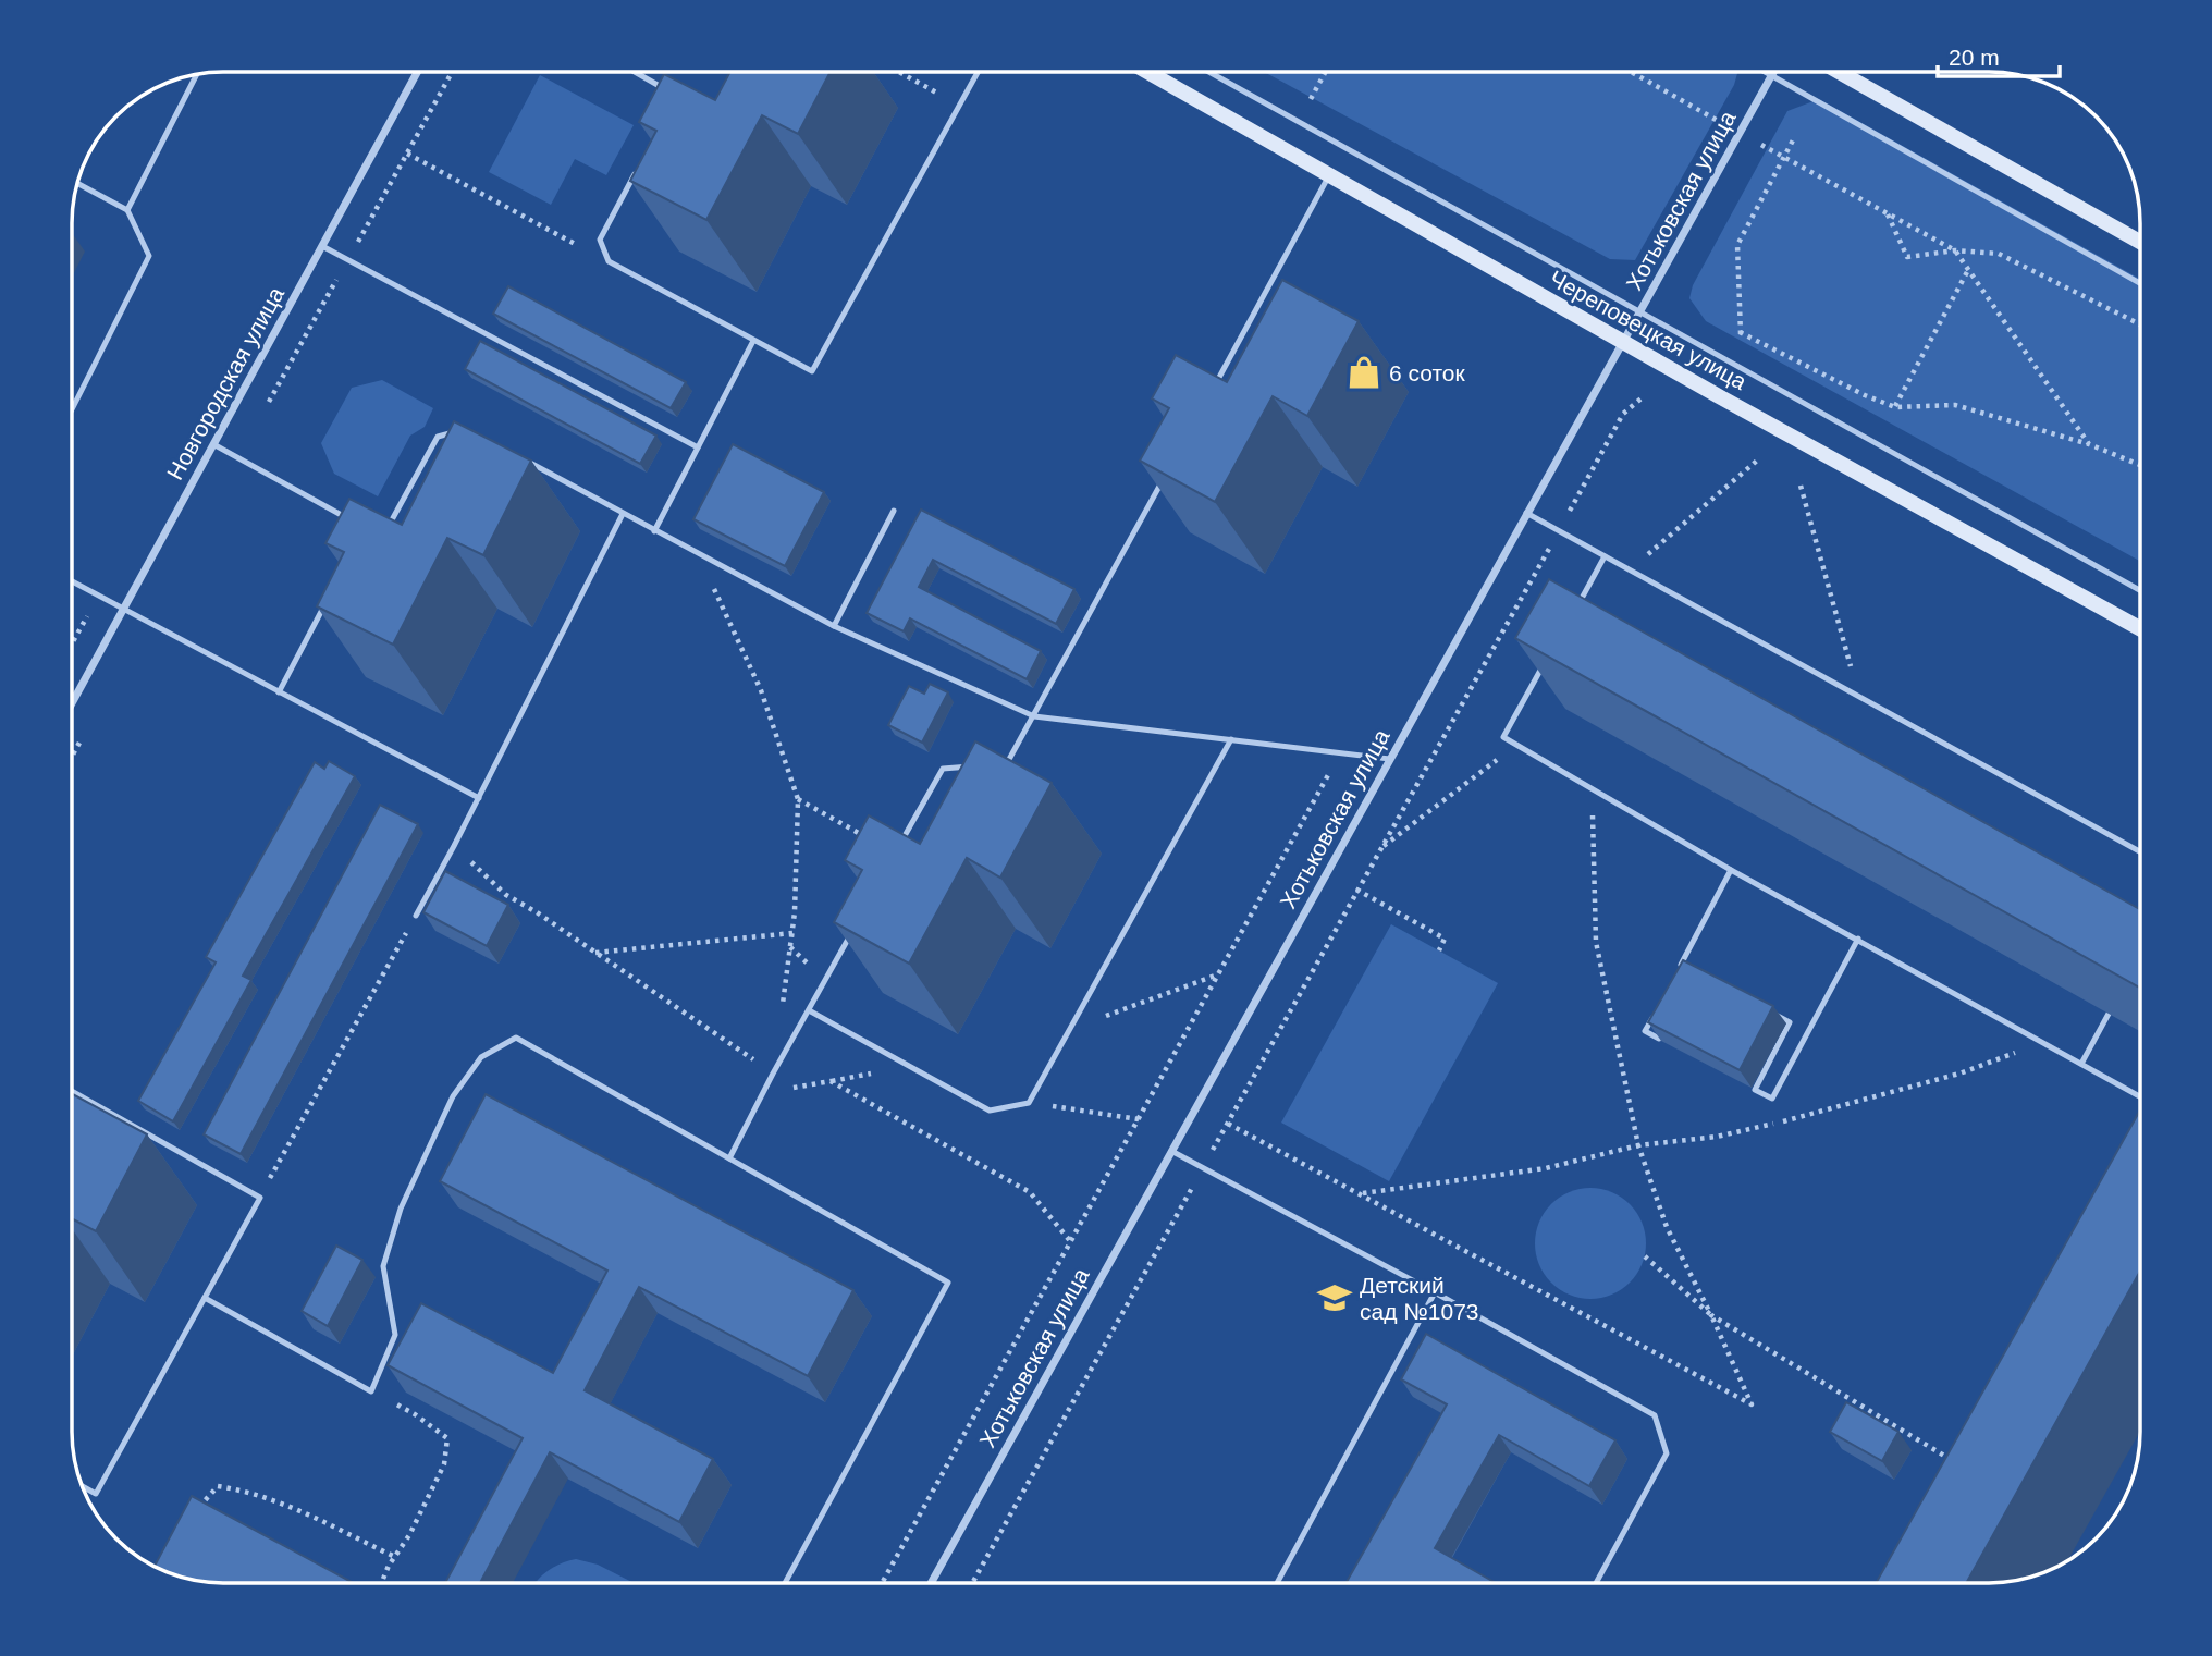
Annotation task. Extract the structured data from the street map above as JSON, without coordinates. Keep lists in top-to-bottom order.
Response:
{
  "streets": {
    "main road": ["Череповецкая улица"],
    "street": ["Хотьковская улица", "Новгородская улица"]
  },
  "crossings": [
    ["Хотьковская улица", "Череповецкая улица"]
  ],
  "places": {
    "shop": ["6 соток"],
    "school or university": ["Детский сад №1073"]
  },
  "scale_bar": "20 m"
}
